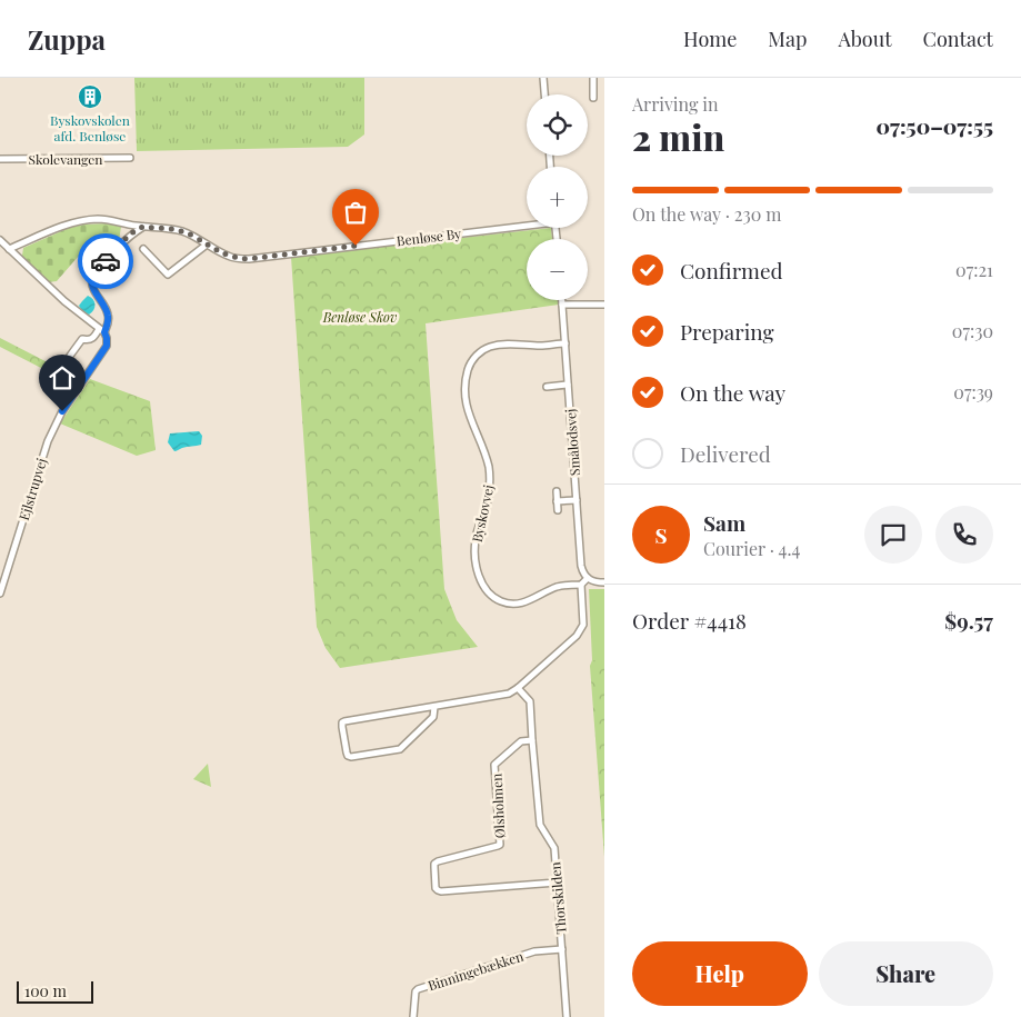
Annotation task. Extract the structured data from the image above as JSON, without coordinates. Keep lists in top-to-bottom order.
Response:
{
  "streets": {
    "street": [
      "Skolevangen",
      "Benløse By",
      "Smålodsvej",
      "Ejlstrupvej",
      "Byskovvej",
      "Ølsholmen",
      "Thorskilden",
      "Binningebækken"
    ]
  },
  "crossings": [
    ["Smålodsvej", "Byskovvej"],
    ["Ølsholmen", "Thorskilden"],
    ["Thorskilden", "Binningebækken"]
  ],
  "parks": ["Benløse Skov"],
  "places": {
    "building": ["Byskovskolen afd. Benløse"]
  },
  "scale_bar": "100 m",
  "page": {
    "header": "Zuppa",
    "nav": [
      "Home",
      "Map",
      "About",
      "Contact"
    ],
    "heading": ["2 min", "Arriving in", "07:50–07:55"],
    "panel": [
      "Sam",
      "Courier · 4.4",
      "Order #4418",
      "$9.57"
    ],
    "map_buttons": ["+", "−"],
    "bar": "On the way · 230 m",
    "list": [
      ["Confirmed", "07:21"],
      ["Preparing", "07:30"],
      ["On the way", "07:39"],
      "Delivered"
    ],
    "round": "S",
    "buttons": ["Help", "Share"],
    "scale": "100 m"
  }
}
